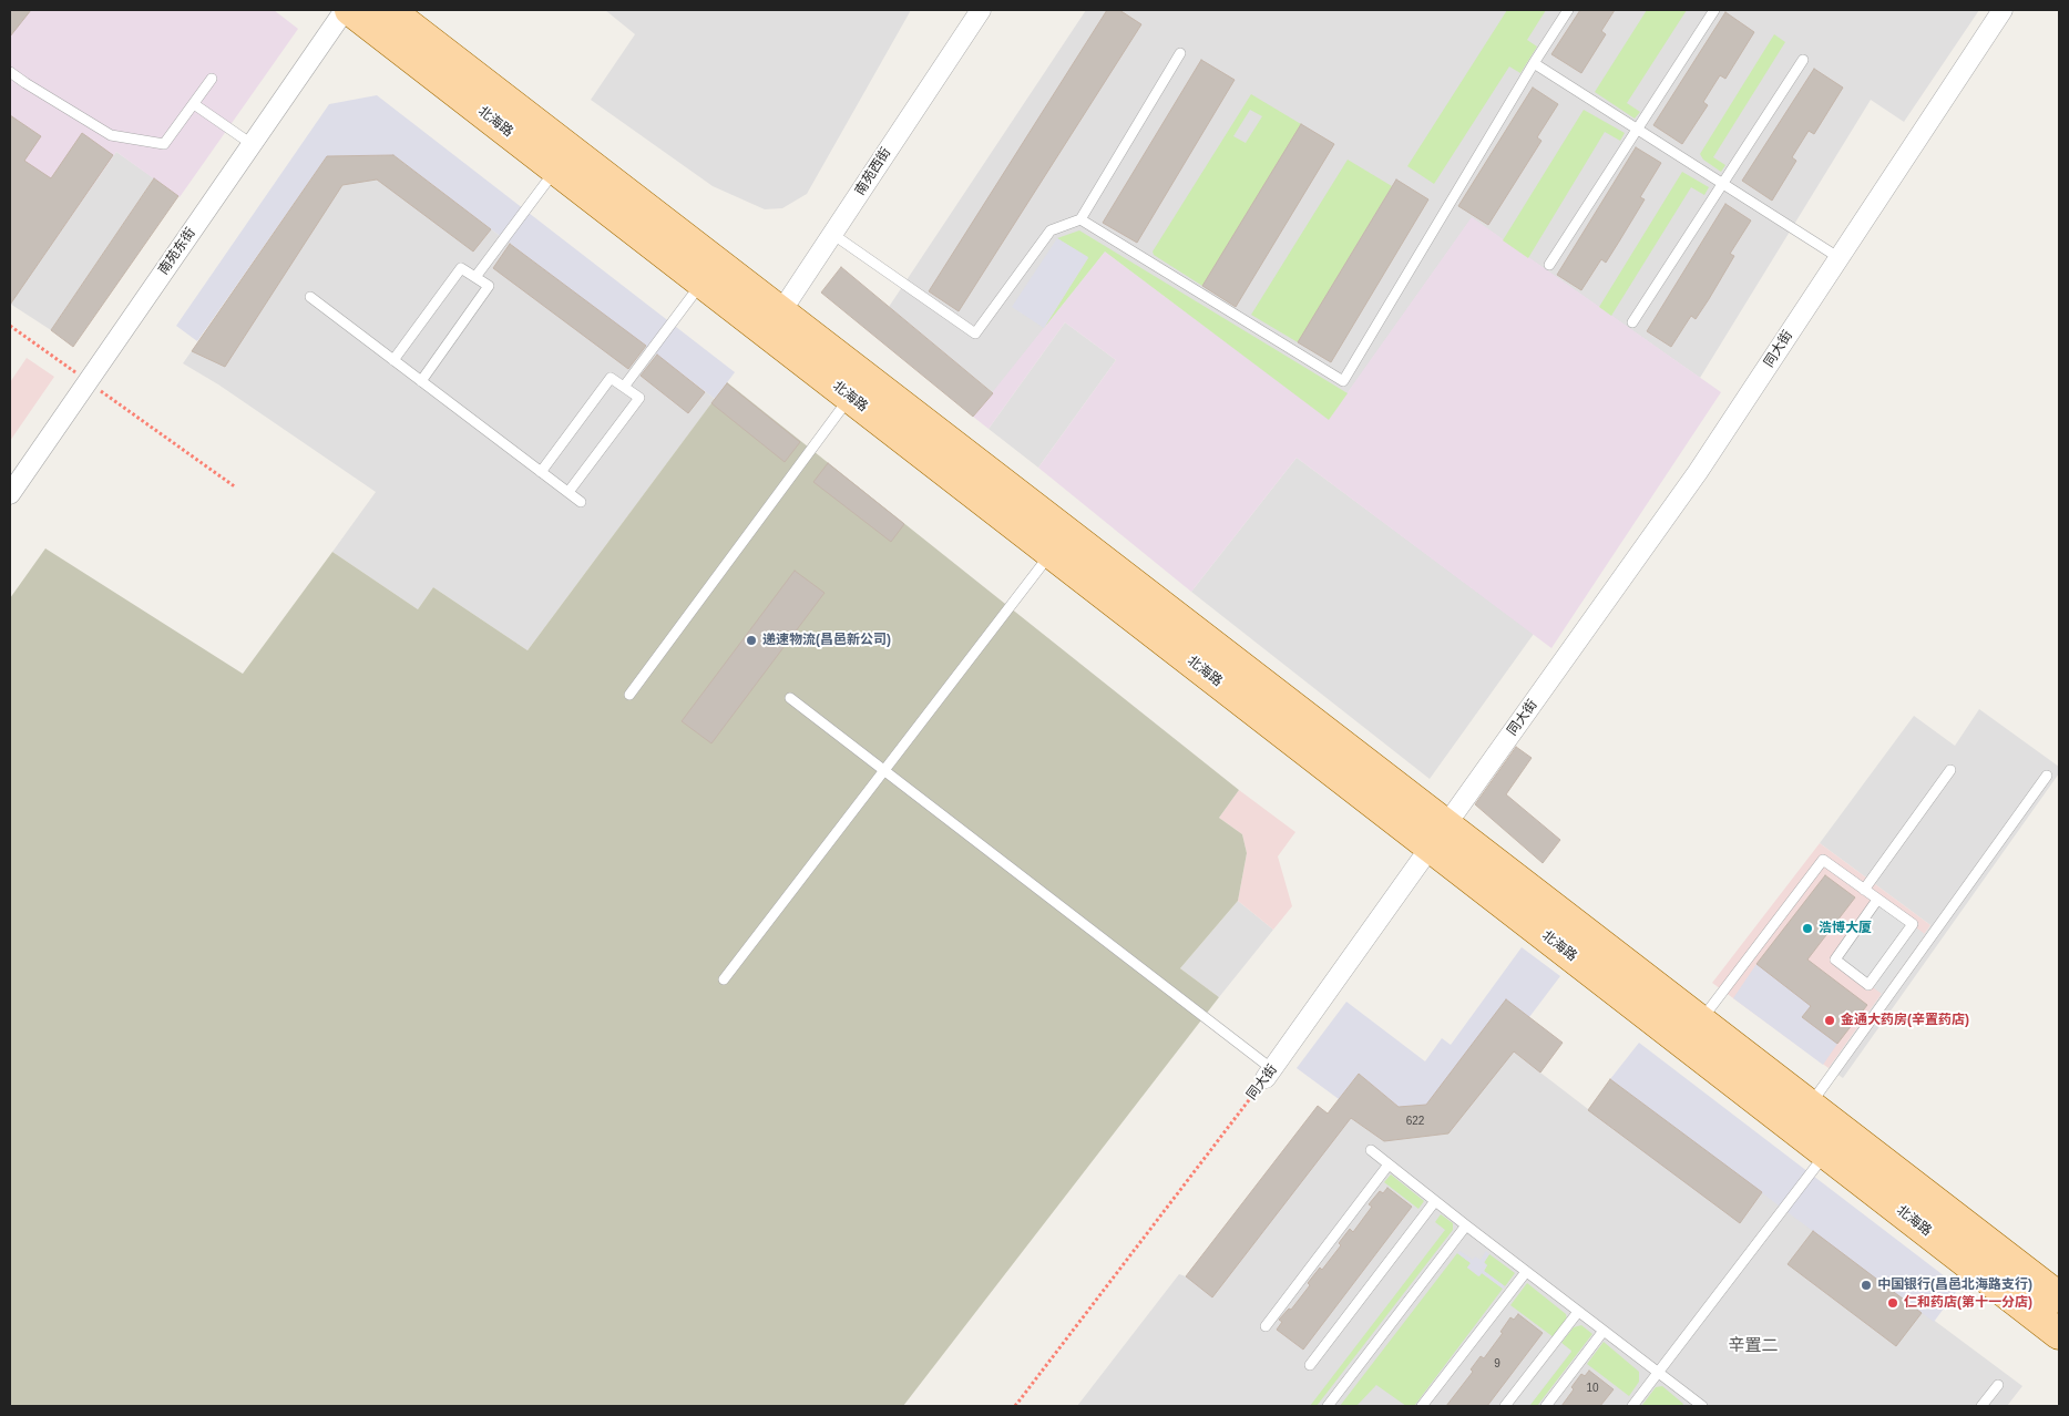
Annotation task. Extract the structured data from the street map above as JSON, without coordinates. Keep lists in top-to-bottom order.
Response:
{
  "streets": {
    "main road": ["北海路"],
    "street": ["南苑西街", "南苑东街", "同大街"]
  },
  "crossings": [
    ["北海路", "南苑西街"],
    ["北海路", "同大街"]
  ],
  "districts": ["辛置二"],
  "places": [
    "递速物流(昌邑新公司)",
    "浩博大厦",
    "金通大药房(辛置药店)",
    "中国银行(昌邑北海路支行)",
    "仁和药店(第十一分店)"
  ],
  "house_numbers": ["622", "9", "10"]
}
